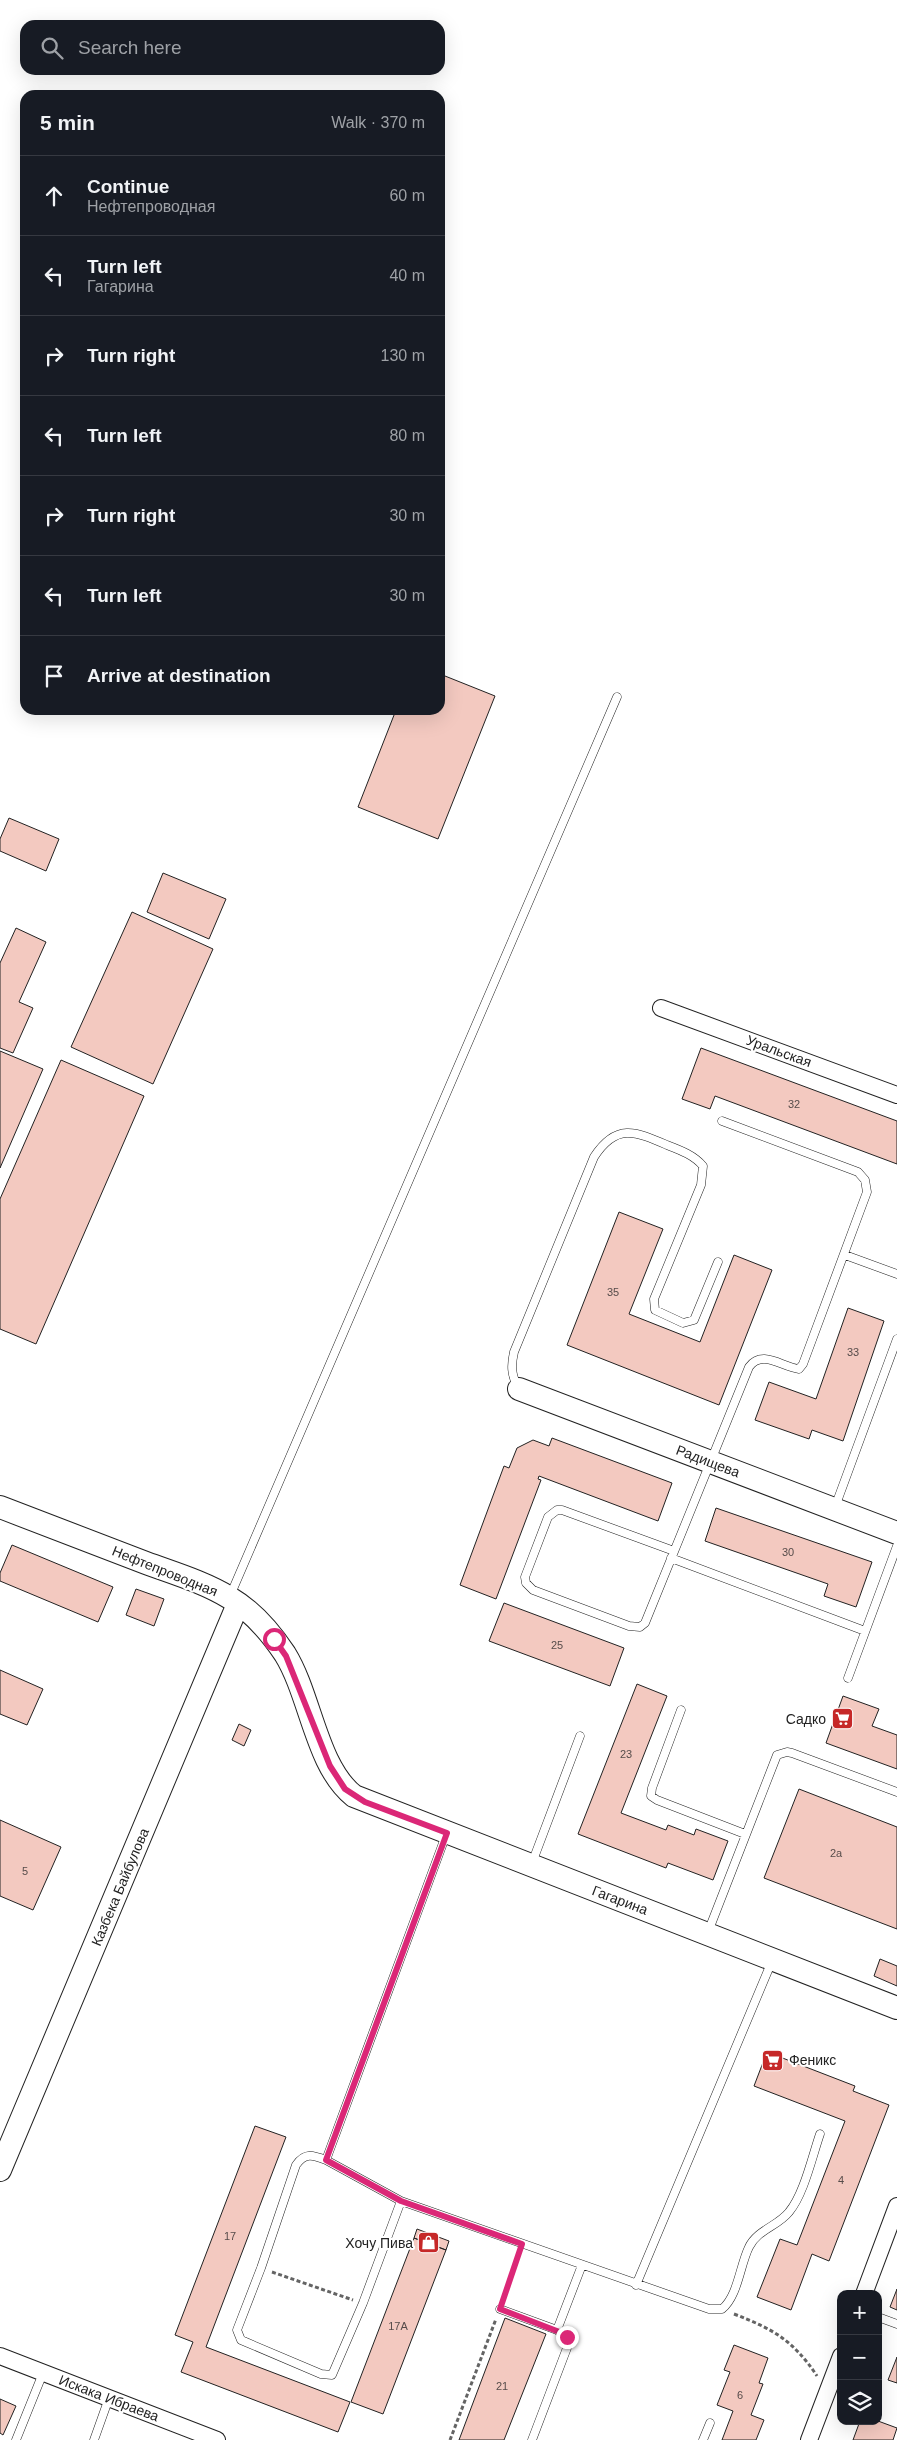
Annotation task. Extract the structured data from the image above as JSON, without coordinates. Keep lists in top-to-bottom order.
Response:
{
  "streets": {
    "street": [
      "Уральская",
      "Радищева",
      "Нефтепроводная",
      "Казбека Байбулова",
      "Гагарина",
      "Искака Ибраева"
    ]
  },
  "crossings": [
    ["Нефтепроводная", "Казбека Байбулова"],
    ["Нефтепроводная", "Гагарина"]
  ],
  "places": {
    "supermarket": ["Садко", "Феникс"],
    "shop": ["Хочу Пива"]
  },
  "house_numbers": [
    "32",
    "35",
    "33",
    "30",
    "25",
    "23",
    "2а",
    "5",
    "4",
    "17",
    "17А",
    "21",
    "6"
  ],
  "page": {
    "search": "Search here",
    "heading": ["5 min", "Walk · 370 m"],
    "list": [
      ["Continue", "Нефтепроводная", "60 m"],
      ["Turn left", "Гагарина", "40 m"],
      ["Turn right", "130 m"],
      ["Turn left", "80 m"],
      ["Turn right", "30 m"],
      ["Turn left", "30 m"],
      "Arrive at destination"
    ],
    "map_buttons": ["+", "−"]
  }
}
